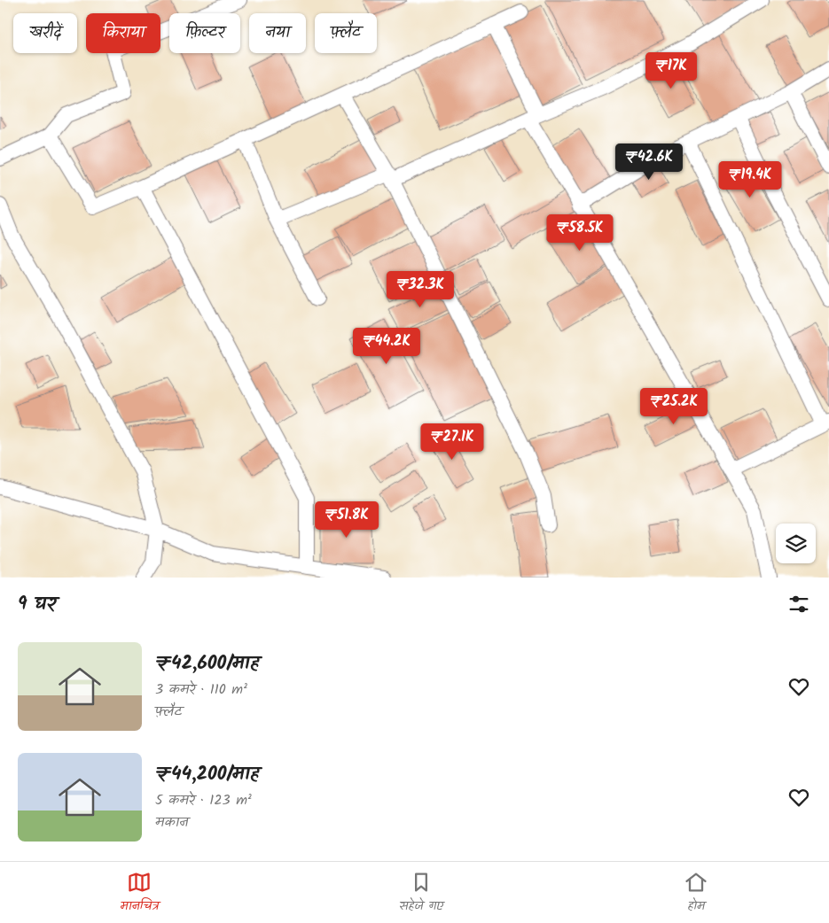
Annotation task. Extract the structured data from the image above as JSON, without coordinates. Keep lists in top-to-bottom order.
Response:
{
  "page": {
    "chip": [
      "खरीदें",
      "किराया",
      "फ़िल्टर",
      "नया",
      "फ़्लैट"
    ],
    "price": [
      "₹17K",
      "₹42.6K",
      "₹19.4K",
      "₹58.5K",
      "₹32.3K",
      "₹44.2K",
      "₹25.2K",
      "₹27.1K",
      "₹51.8K"
    ],
    "heading": "9 घर",
    "list": [
      {
        "name": "₹42,600/माह",
        "note": "3 कमरे · 110 m² · फ़्लैट"
      },
      {
        "name": "₹44,200/माह",
        "note": "5 कमरे · 123 m² · मकान"
      }
    ],
    "tabs": ["मानचित्र", "सहेजे गए", "होम"]
  }
}
